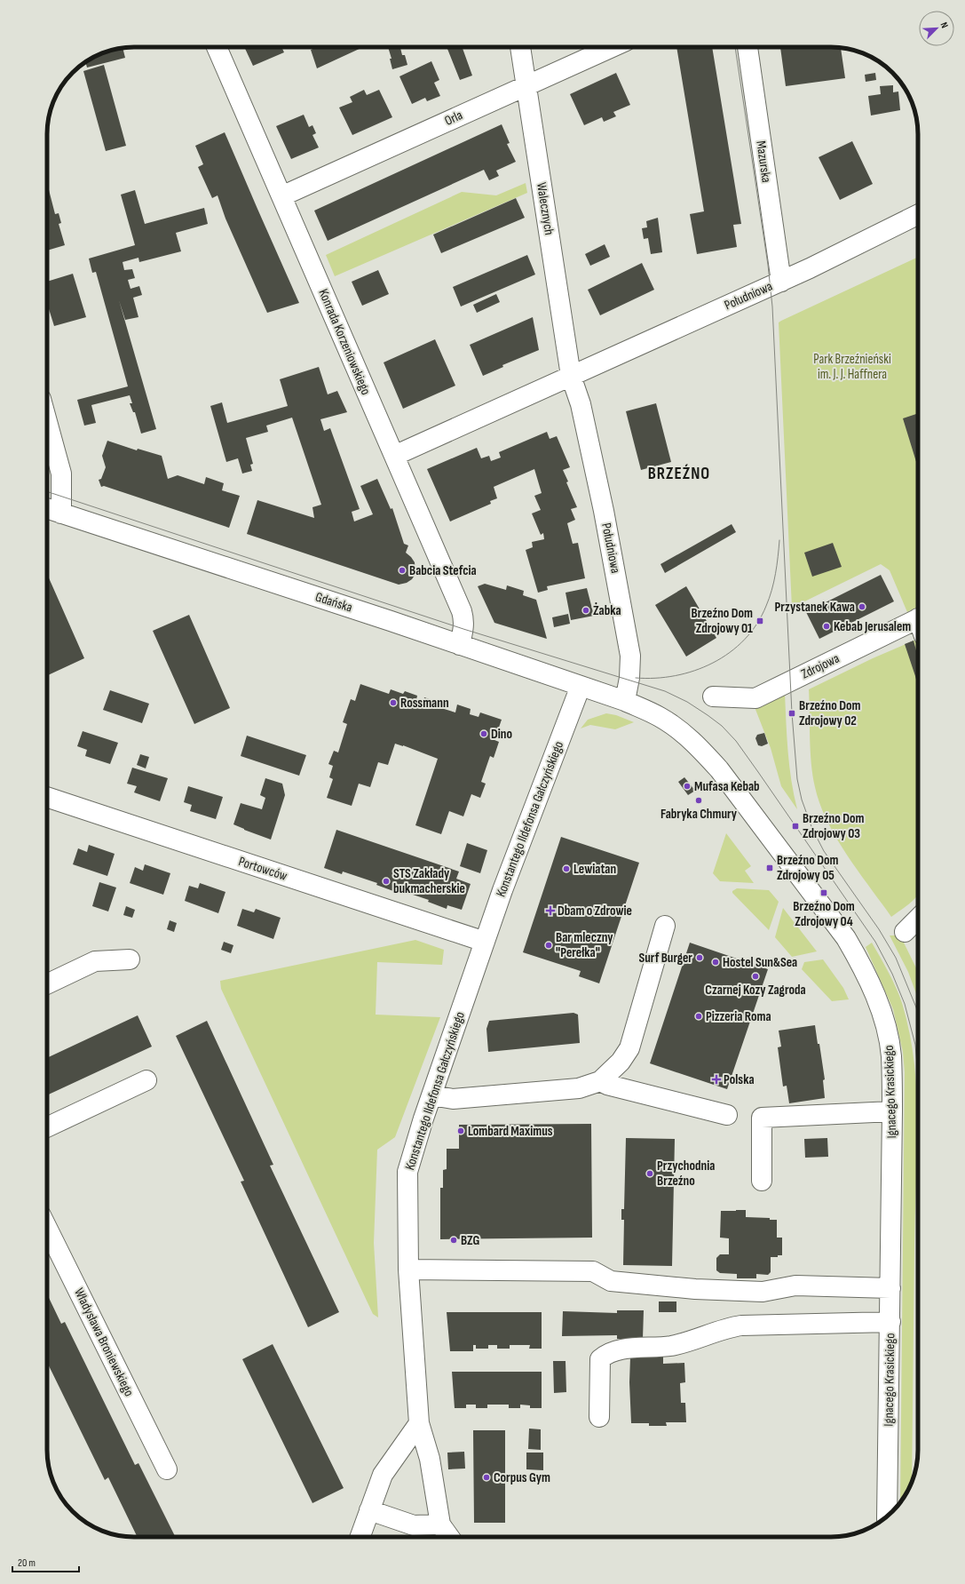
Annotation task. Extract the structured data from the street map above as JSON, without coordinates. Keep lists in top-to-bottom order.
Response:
{
  "streets": {
    "street": [
      "Orla",
      "Mazurska",
      "Walecznych",
      "Południowa",
      "Konrada Korzeniowskiego",
      "Gdańska",
      "Zdrojowa",
      "Konstantego Ildefonsa Gałczyńskiego",
      "Portowców",
      "Ignacego Krasickiego",
      "Władysława Broniewskiego"
    ]
  },
  "crossings": [
    ["Orla", "Walecznych"],
    ["Orla", "Konrada Korzeniowskiego"],
    ["Mazurska", "Południowa"],
    ["Walecznych", "Południowa"],
    ["Południowa", "Konrada Korzeniowskiego"],
    ["Południowa", "Gdańska"],
    ["Południowa", "Ignacego Krasickiego"],
    ["Konrada Korzeniowskiego", "Gdańska"],
    ["Gdańska", "Konstantego Ildefonsa Gałczyńskiego"],
    ["Gdańska", "Ignacego Krasickiego"],
    ["Konstantego Ildefonsa Gałczyńskiego", "Portowców"]
  ],
  "districts": ["BRZEŹNO"],
  "parks": ["Park Brzeźnieński im. J. J. Haffnera"],
  "places": {
    "other": [
      "Babcia Stefcia",
      "Przystanek Kawa",
      "Żabka",
      "Kebab Jerusalem",
      "Rossmann",
      "Dino",
      "Mufasa Kebab",
      "Fabryka Chmury",
      "Lewiatan",
      "STS Zakłady bukmacherskie",
      "Bar mleczny \"Perełka\"",
      "Surf Burger",
      "Hostel Sun&Sea",
      "Czarnej Kozy Zagroda",
      "Pizzeria Roma",
      "Lombard Maximus",
      "Przychodnia Brzeźno",
      "BZG",
      "Corpus Gym"
    ],
    "transit": [
      "Brzeźno Dom Zdrojowy 01",
      "Brzeźno Dom Zdrojowy 02",
      "Brzeźno Dom Zdrojowy 03",
      "Brzeźno Dom Zdrojowy 05",
      "Brzeźno Dom Zdrojowy 04"
    ],
    "health": ["Dbam o Zdrowie", "Polska"]
  },
  "scale_bar": "20 m",
  "north": "top right"
}
